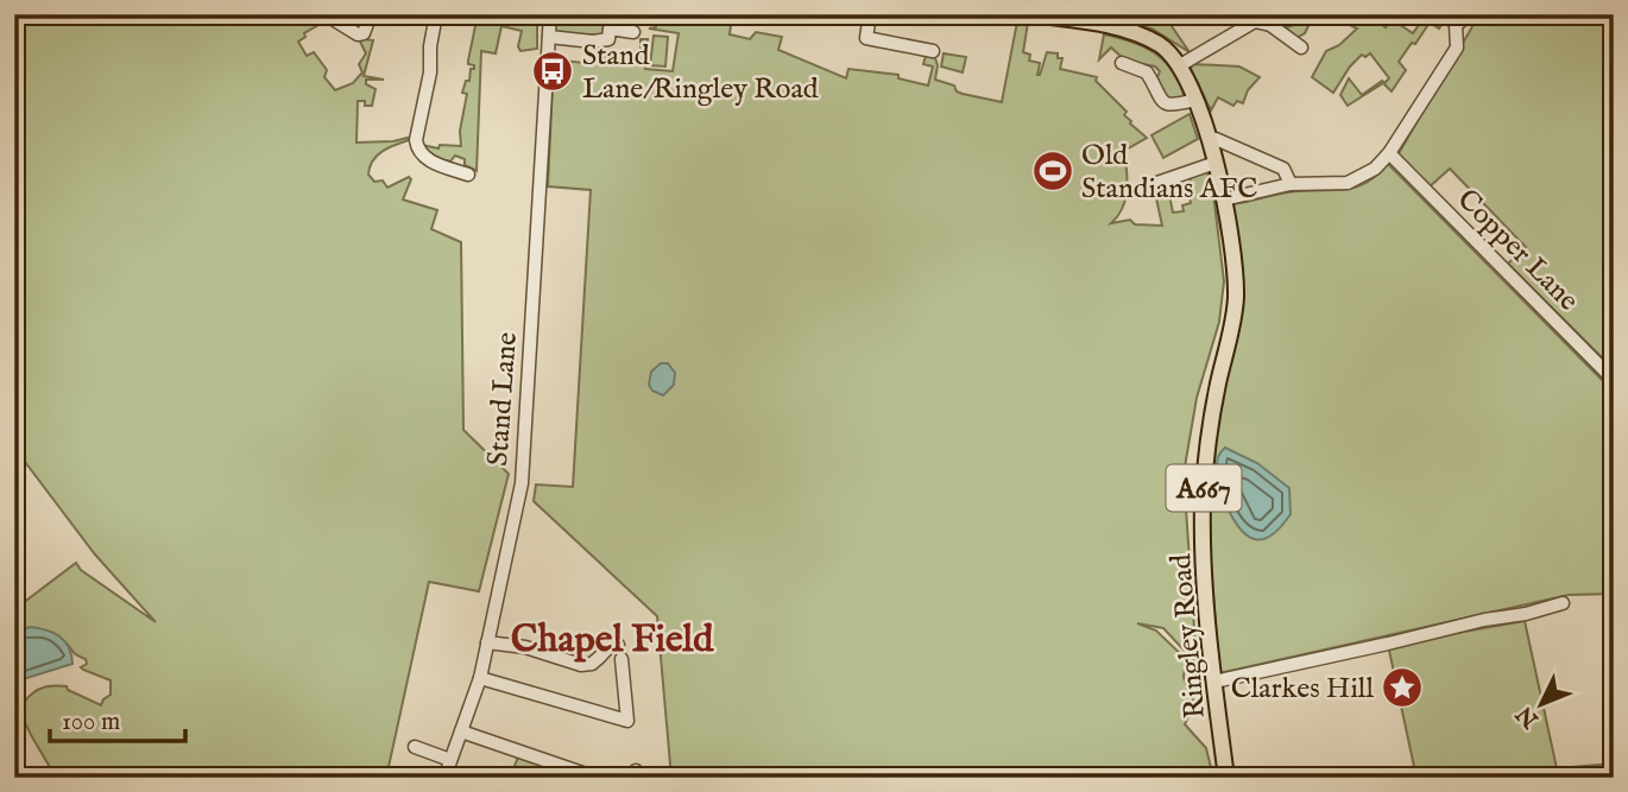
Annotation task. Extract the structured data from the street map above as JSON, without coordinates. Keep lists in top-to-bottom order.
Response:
{
  "streets": {
    "main road": ["A667", "Ringley Road"],
    "street": ["Copper Lane", "Stand Lane"]
  },
  "districts": ["Chapel Field"],
  "places": {
    "bus stop": ["Stand Lane/Ringley Road"],
    "sports": ["Old Standians AFC"],
    "place": ["Clarkes Hill"]
  },
  "scale_bar": "100 m",
  "north": "bottom left"
}
